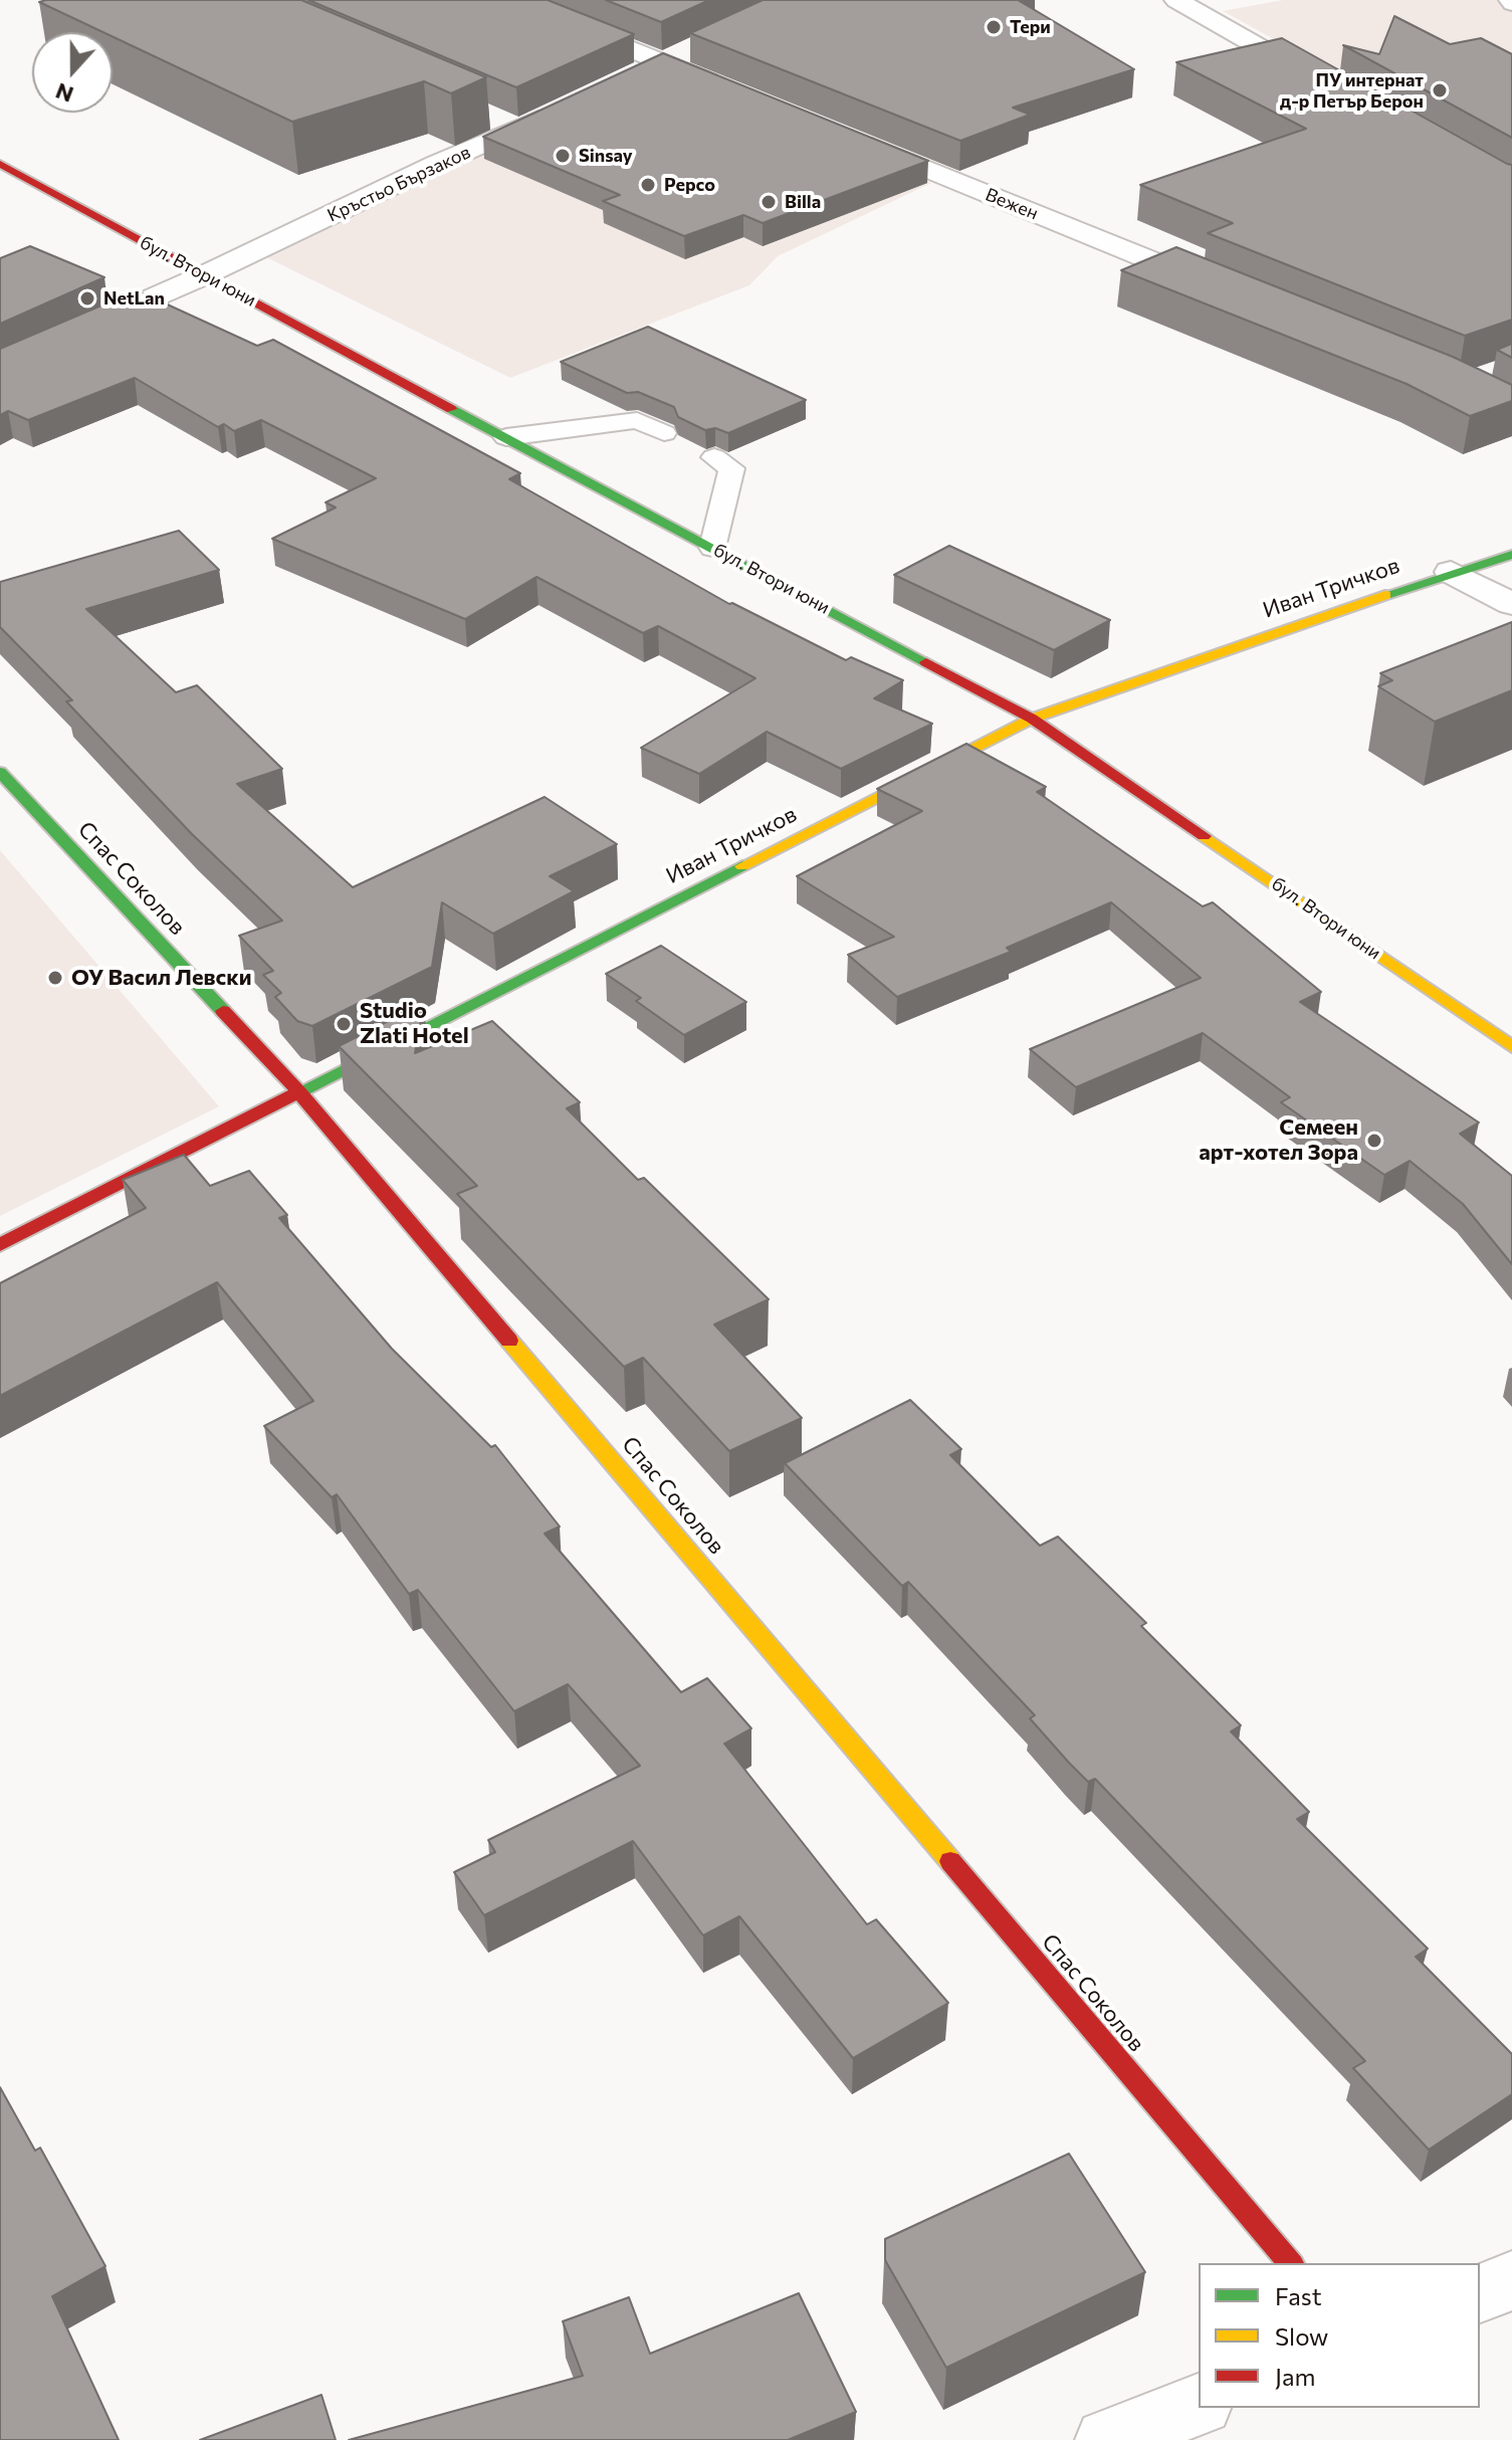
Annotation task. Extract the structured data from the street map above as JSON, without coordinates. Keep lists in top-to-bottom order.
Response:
{
  "streets": {
    "street": [
      "Кръстьо Бързаков",
      "Вежен",
      "бул. Втори юни",
      "Иван Тричков",
      "Спас Соколов"
    ]
  },
  "crossings": [
    ["Кръстьо Бързаков", "бул. Втори юни"],
    ["бул. Втори юни", "Иван Тричков"],
    ["Иван Тричков", "Спас Соколов"]
  ],
  "places": [
    "Тери",
    "ПУ интернат д-р Петър Берон",
    "Sinsay",
    "Pepco",
    "Billa",
    "NetLan",
    "ОУ Васил Левски",
    "Studio Zlati Hotel",
    "Семеен арт-хотел Зора"
  ],
  "legend": ["Fast", "Slow", "Jam"],
  "north": "bottom"
}
